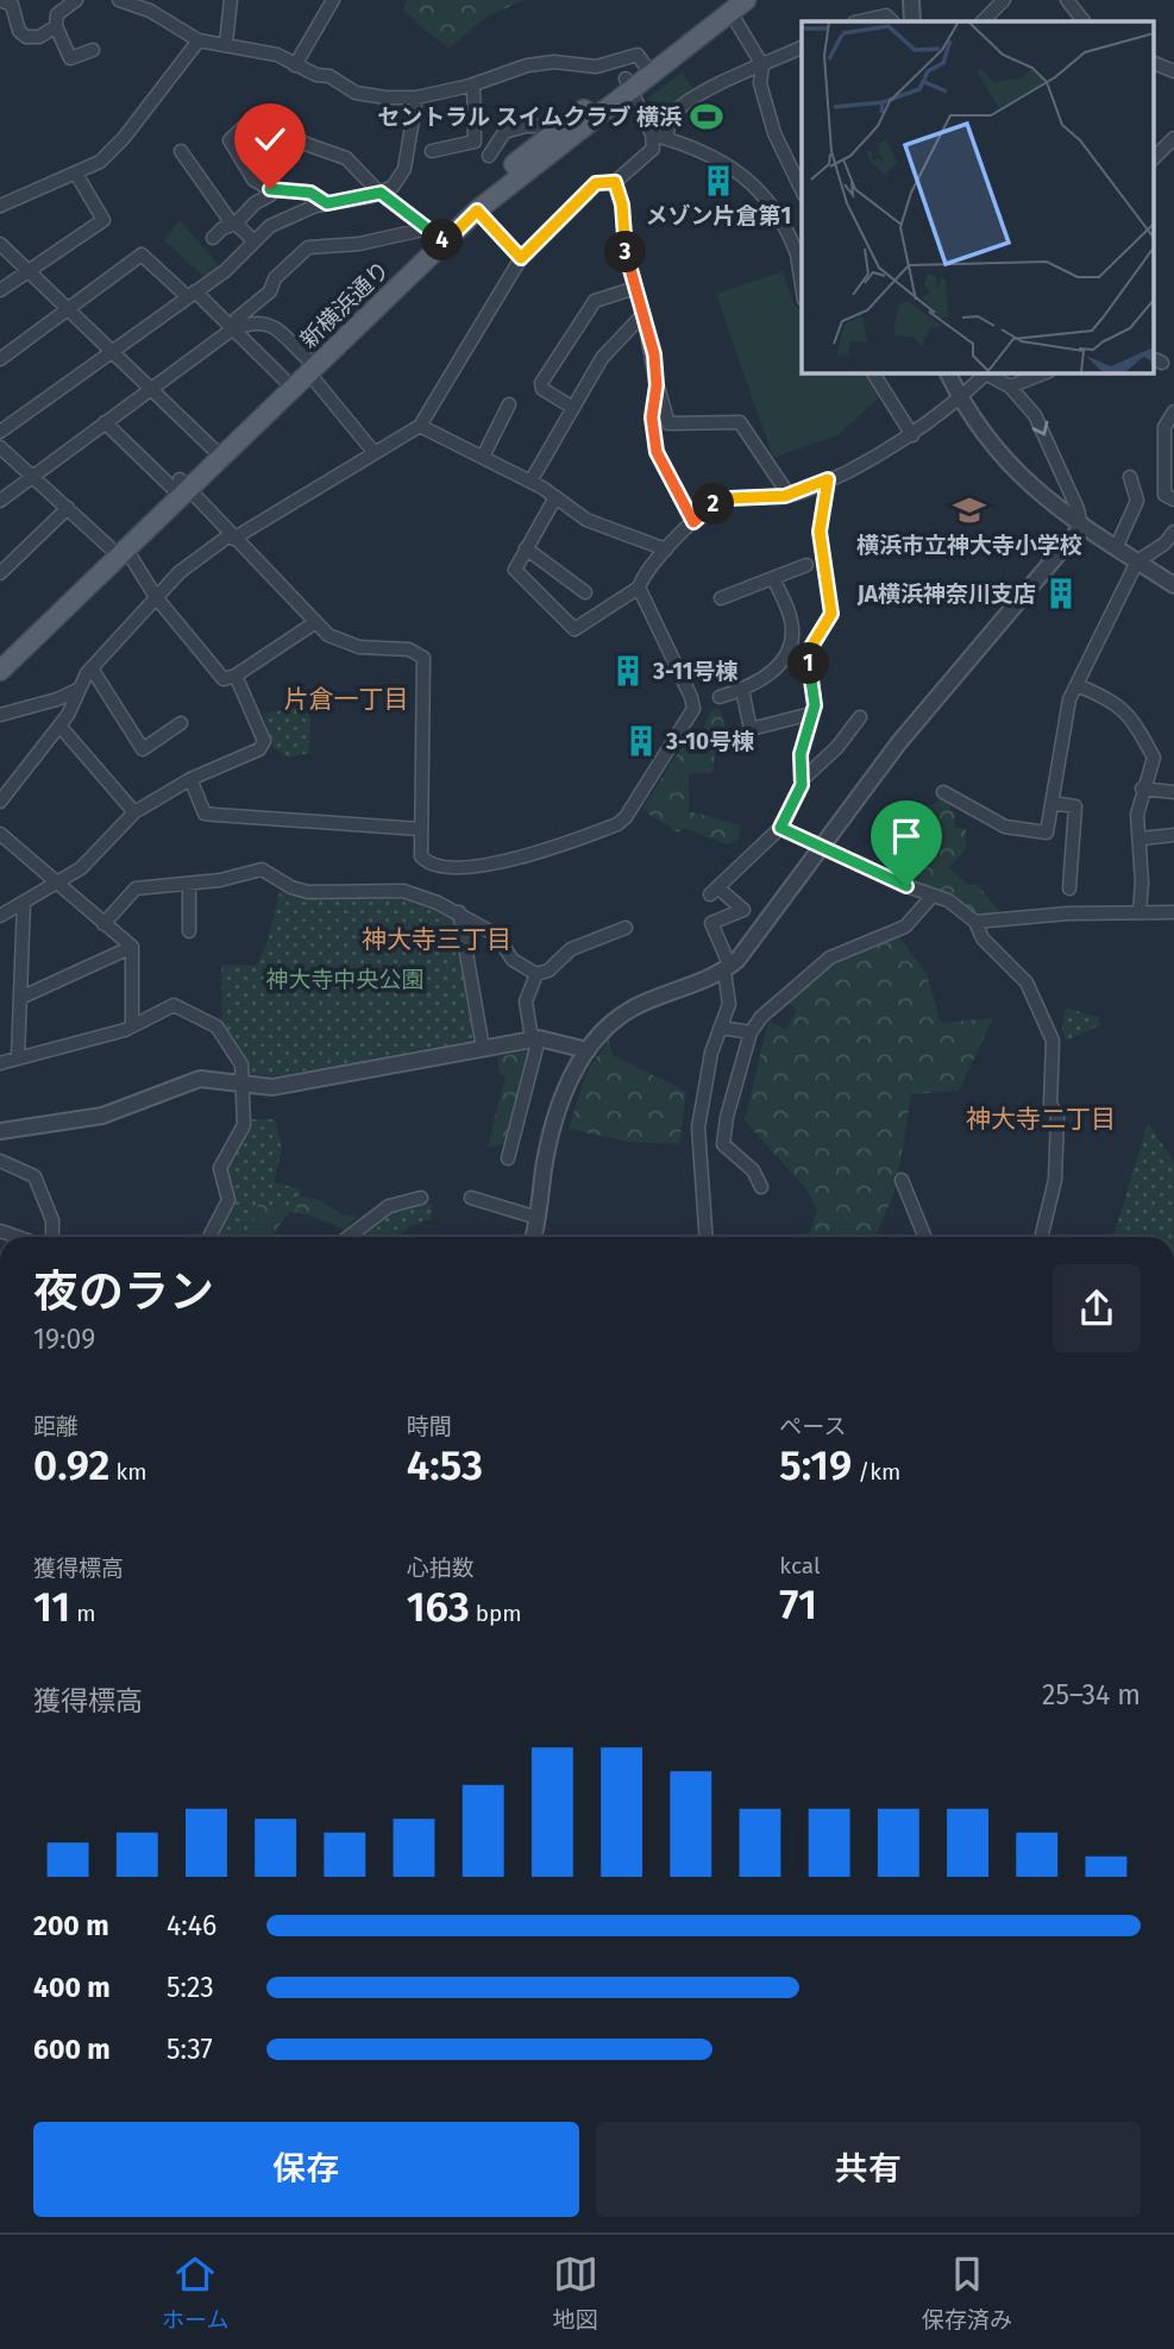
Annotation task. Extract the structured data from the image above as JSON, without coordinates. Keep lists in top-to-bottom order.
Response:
{
  "streets": {
    "main road": ["新横浜通り"]
  },
  "districts": ["片倉一丁目", "神大寺三丁目", "神大寺二丁目"],
  "parks": ["神大寺中央公園"],
  "places": {
    "sports": ["セントラル スイムクラブ 横浜"],
    "building": [
      "メゾン片倉第1",
      "JA横浜神奈川支店",
      "3-11号棟",
      "3-10号棟"
    ],
    "school or university": ["横浜市立神大寺小学校"]
  },
  "page": {
    "pins": [
      "4",
      "3",
      "2",
      "1"
    ],
    "heading": ["夜のラン", "19:09"],
    "stats": [
      ["距離", "0.92 km"],
      ["時間", "4:53"],
      ["ペース", "5:19 /km"],
      ["獲得標高", "11 m"],
      ["心拍数", "163 bpm"],
      ["kcal", "71"]
    ],
    "chart": ["獲得標高", "25–34 m"],
    "list": [
      {
        "name": "200 m",
        "note": "4:46"
      },
      {
        "name": "400 m",
        "note": "5:23"
      },
      {
        "name": "600 m",
        "note": "5:37"
      }
    ],
    "buttons": ["保存", "共有"],
    "tabs": ["ホーム", "地図", "保存済み"]
  }
}
